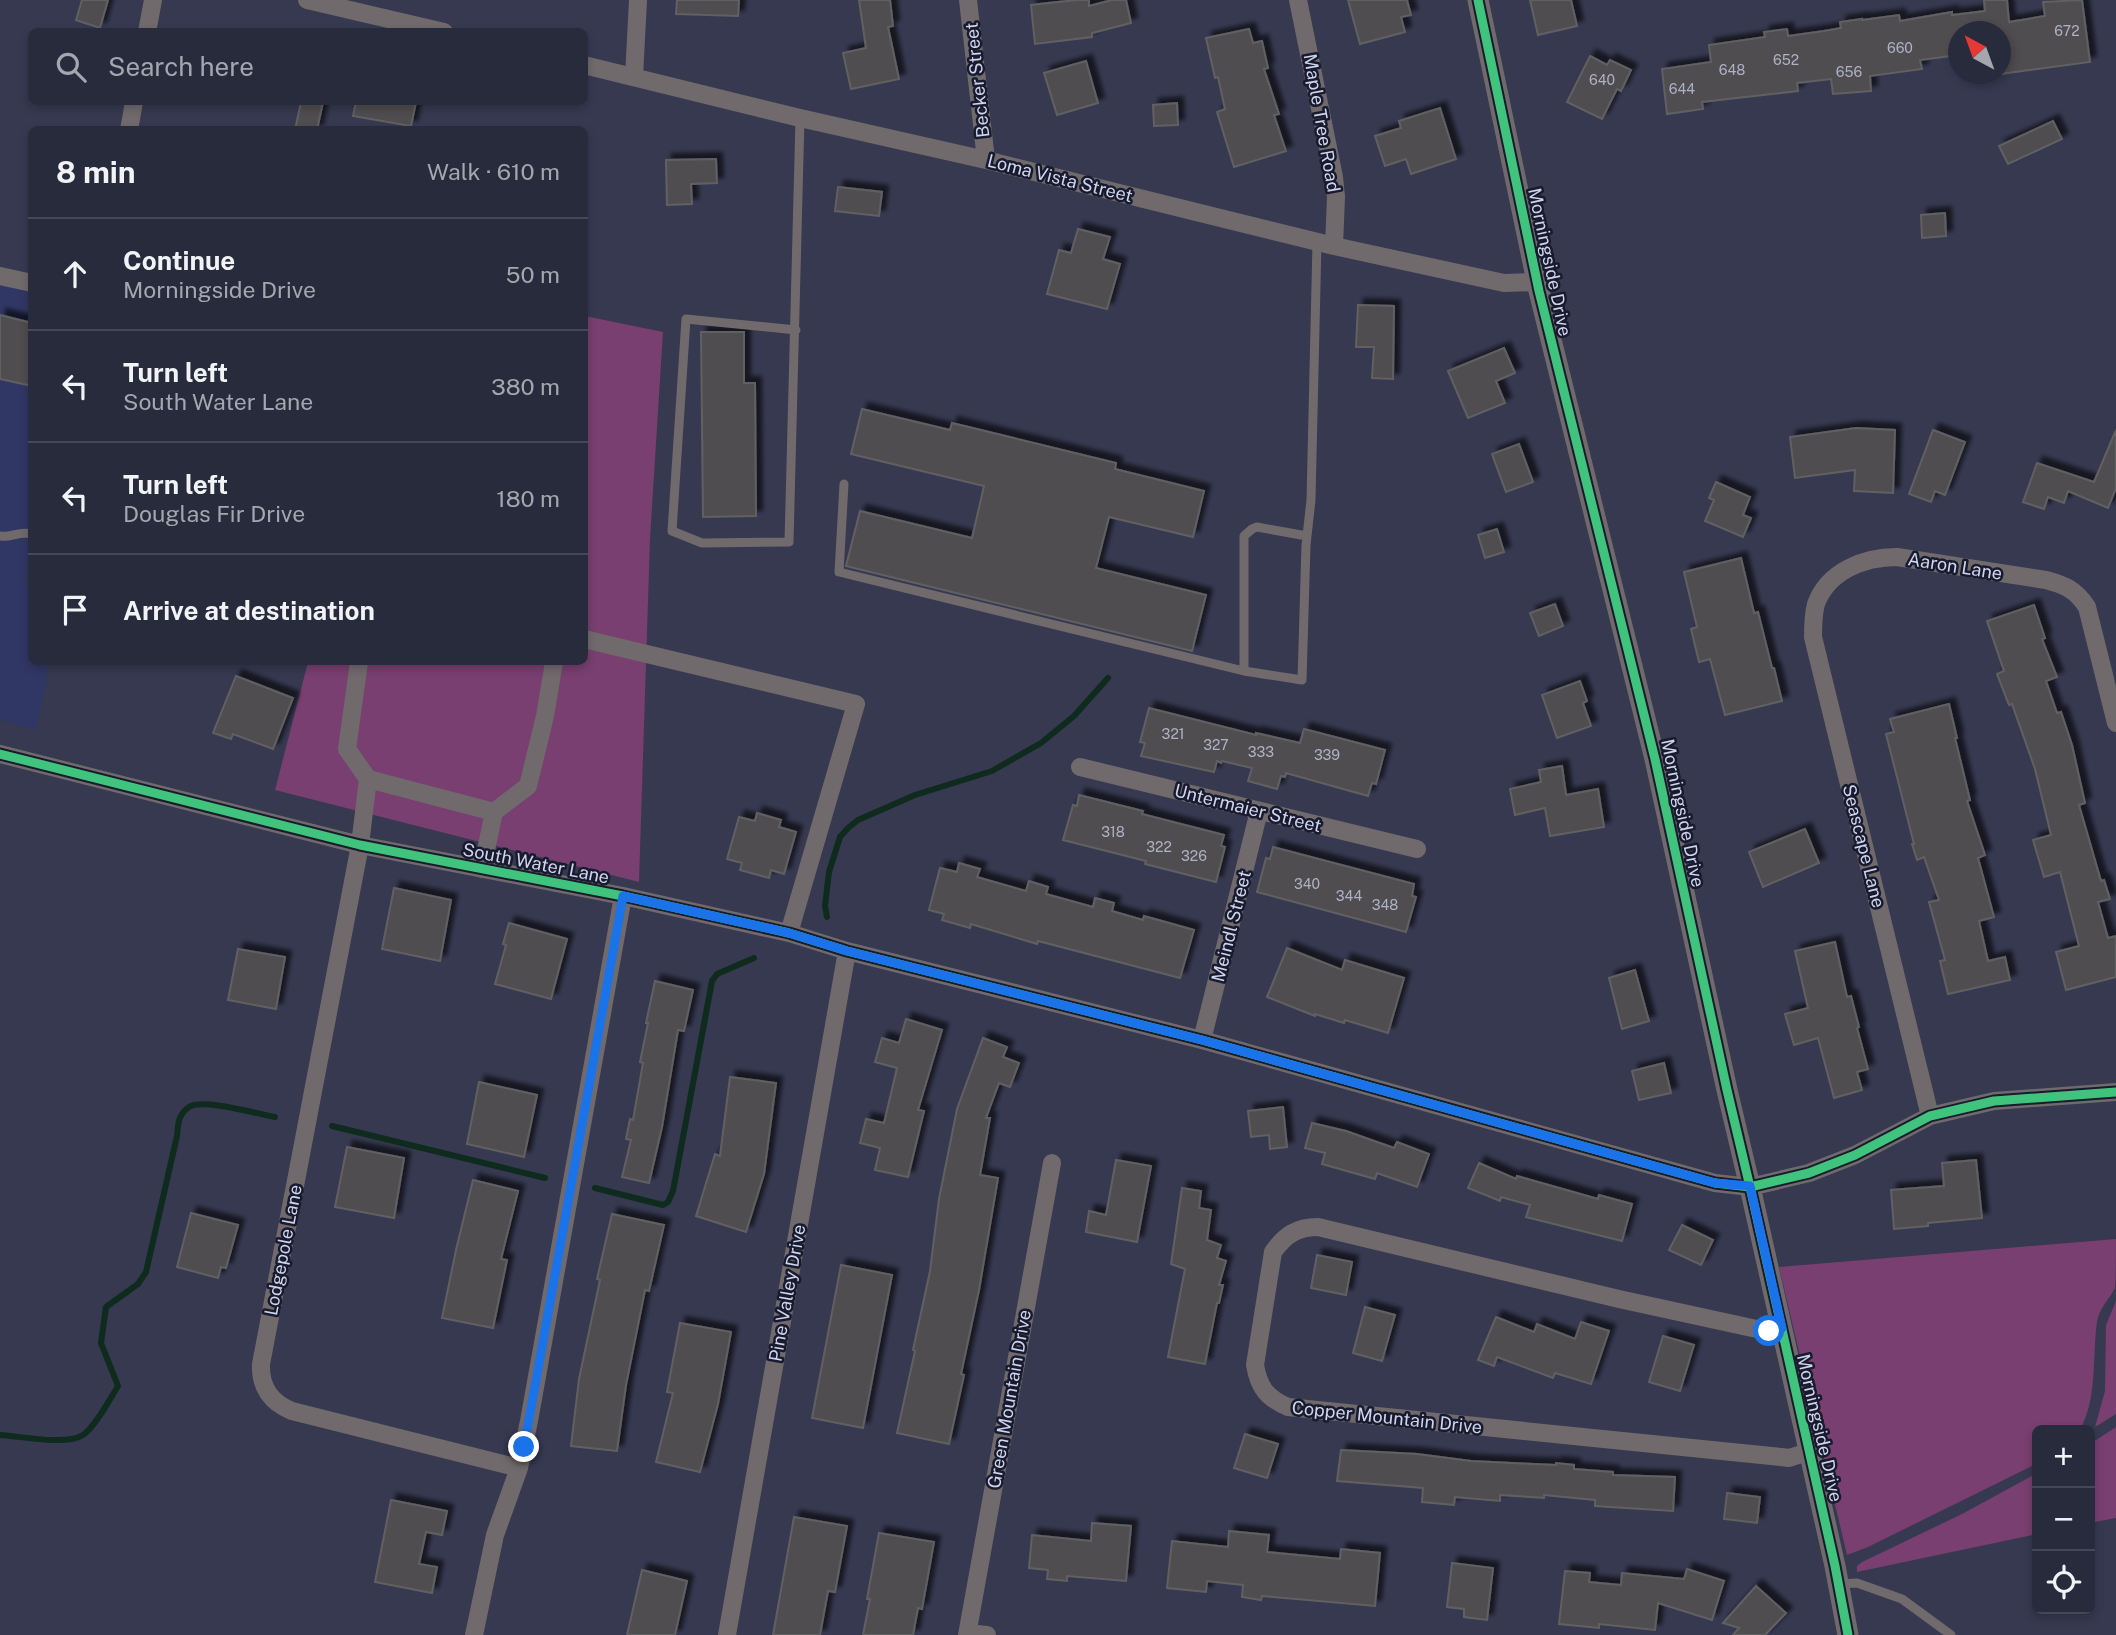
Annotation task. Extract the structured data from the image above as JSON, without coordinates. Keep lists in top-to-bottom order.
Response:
{
  "streets": {
    "street": [
      "Becker Street",
      "Maple Tree Road",
      "Loma Vista Street",
      "Morningside Drive",
      "Aaron Lane",
      "Untermaier Street",
      "Seascape Lane",
      "South Water Lane",
      "Meindl Street",
      "Lodgepole Lane",
      "Pine Valley Drive",
      "Green Mountain Drive",
      "Copper Mountain Drive"
    ]
  },
  "crossings": [
    ["Becker Street", "Loma Vista Street"],
    ["Maple Tree Road", "Loma Vista Street"],
    ["Loma Vista Street", "Morningside Drive"],
    ["Morningside Drive", "South Water Lane"],
    ["Morningside Drive", "Copper Mountain Drive"],
    ["Aaron Lane", "Seascape Lane"],
    ["Untermaier Street", "Meindl Street"],
    ["Seascape Lane", "South Water Lane"],
    ["South Water Lane", "Meindl Street"],
    ["South Water Lane", "Lodgepole Lane"],
    ["South Water Lane", "Pine Valley Drive"]
  ],
  "house_numbers": [
    "672",
    "660",
    "652",
    "648",
    "656",
    "640",
    "644",
    "321",
    "327",
    "333",
    "339",
    "318",
    "322",
    "326",
    "340",
    "344",
    "348"
  ],
  "north": "top left",
  "page": {
    "search": "Search here",
    "heading": ["8 min", "Walk · 610 m"],
    "list": [
      ["Continue", "Morningside Drive", "50 m"],
      ["Turn left", "South Water Lane", "380 m"],
      ["Turn left", "Douglas Fir Drive", "180 m"],
      "Arrive at destination"
    ],
    "map_buttons": ["+", "−"]
  }
}
